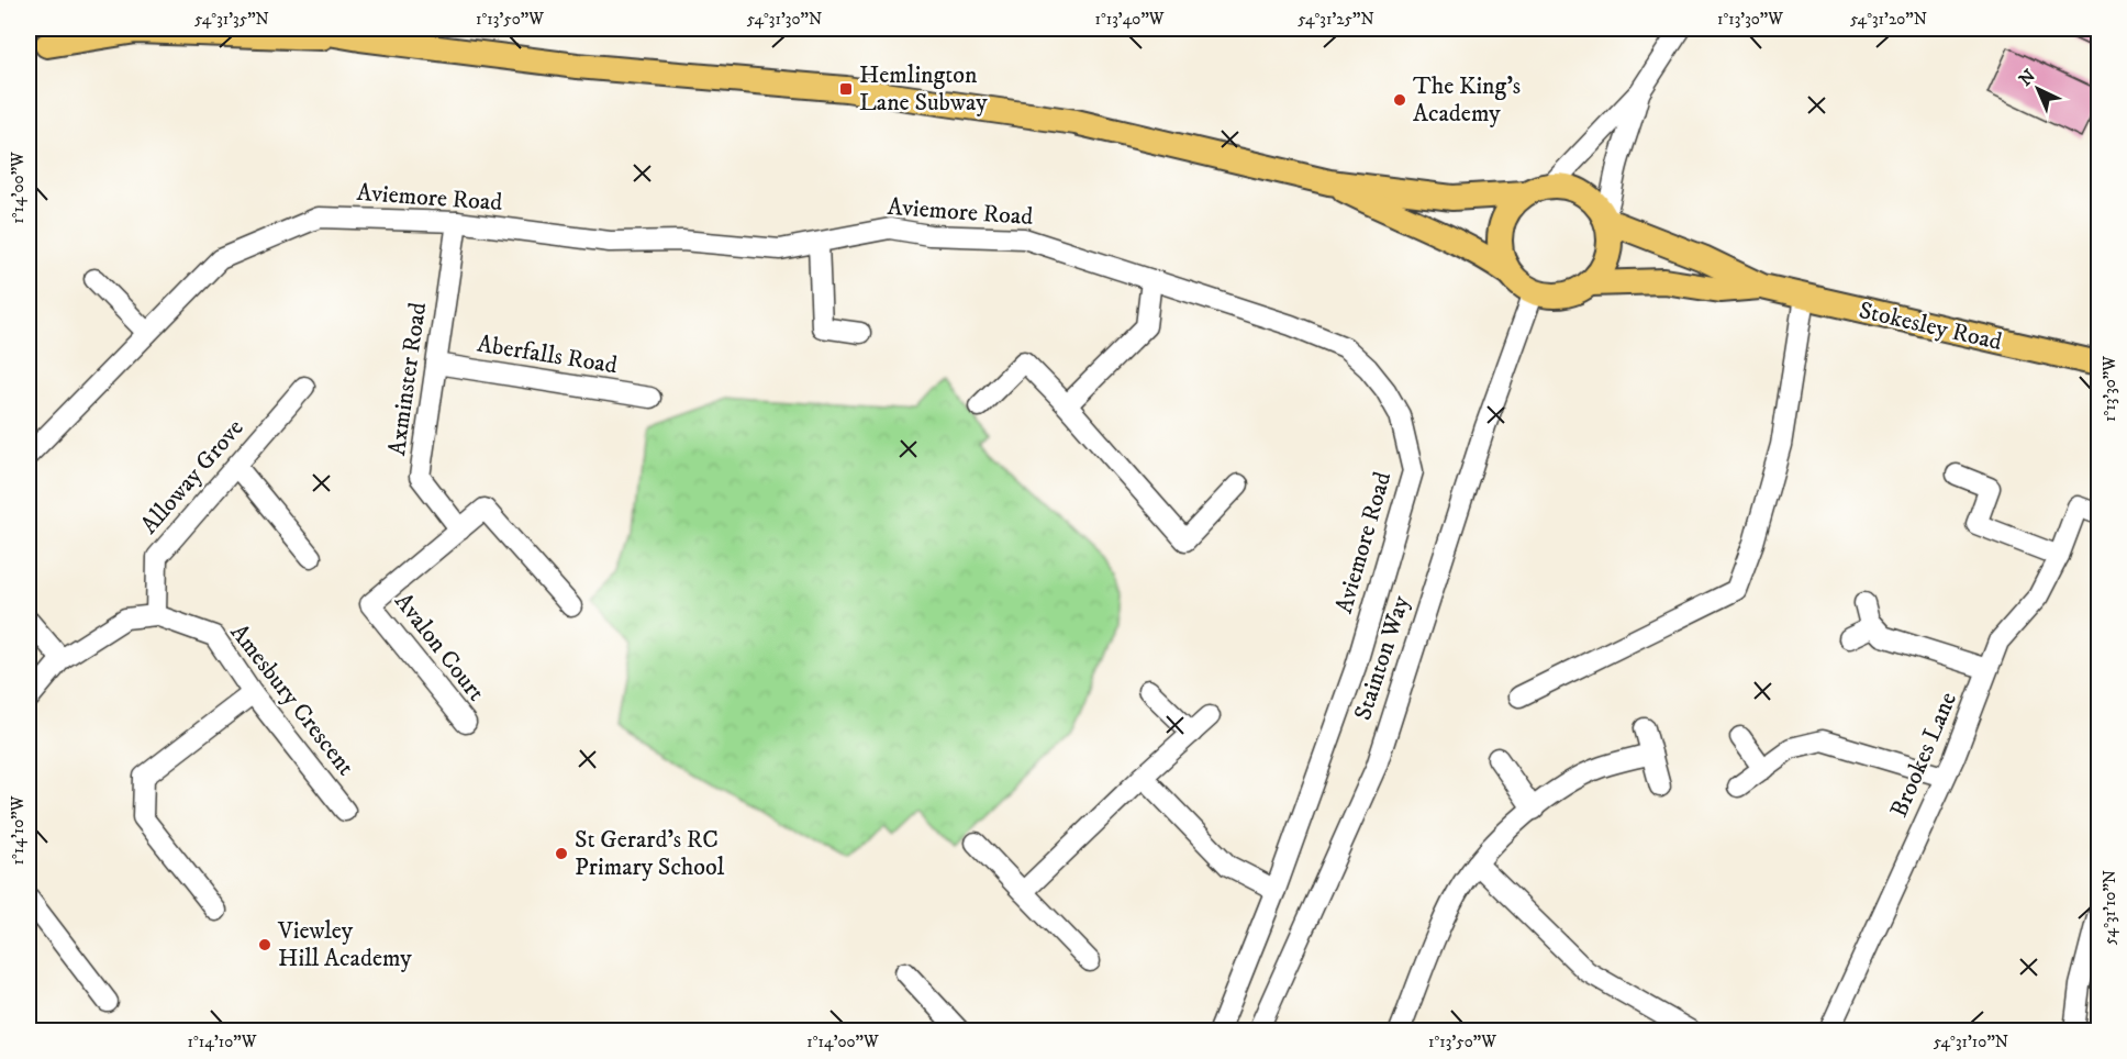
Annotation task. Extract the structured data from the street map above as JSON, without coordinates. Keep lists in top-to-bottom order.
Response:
{
  "streets": {
    "main road": ["Stokesley Road"],
    "street": [
      "Aviemore Road",
      "Aberfalls Road",
      "Axminster Road",
      "Alloway Grove",
      "Avalon Court",
      "Stainton Way",
      "Amesbury Crescent",
      "Brookes Lane"
    ]
  },
  "crossings": [
    ["Aviemore Road", "Axminster Road"],
    ["Aberfalls Road", "Axminster Road"],
    ["Axminster Road", "Avalon Court"],
    ["Alloway Grove", "Amesbury Crescent"]
  ],
  "places": {
    "transit": ["Hemlington Lane Subway"],
    "other": ["The King's Academy", "St Gerard's RC Primary School", "Viewley Hill Academy"]
  },
  "north": "top left",
  "coordinates": [
    "54°31'35\"N",
    "1°13'50\"W",
    "54°31'30\"N",
    "1°13'40\"W",
    "54°31'25\"N",
    "1°13'30\"W",
    "54°31'20\"N",
    "1°14'00\"W",
    "1°14'10\"W",
    "54°31'10\"N"
  ]
}
